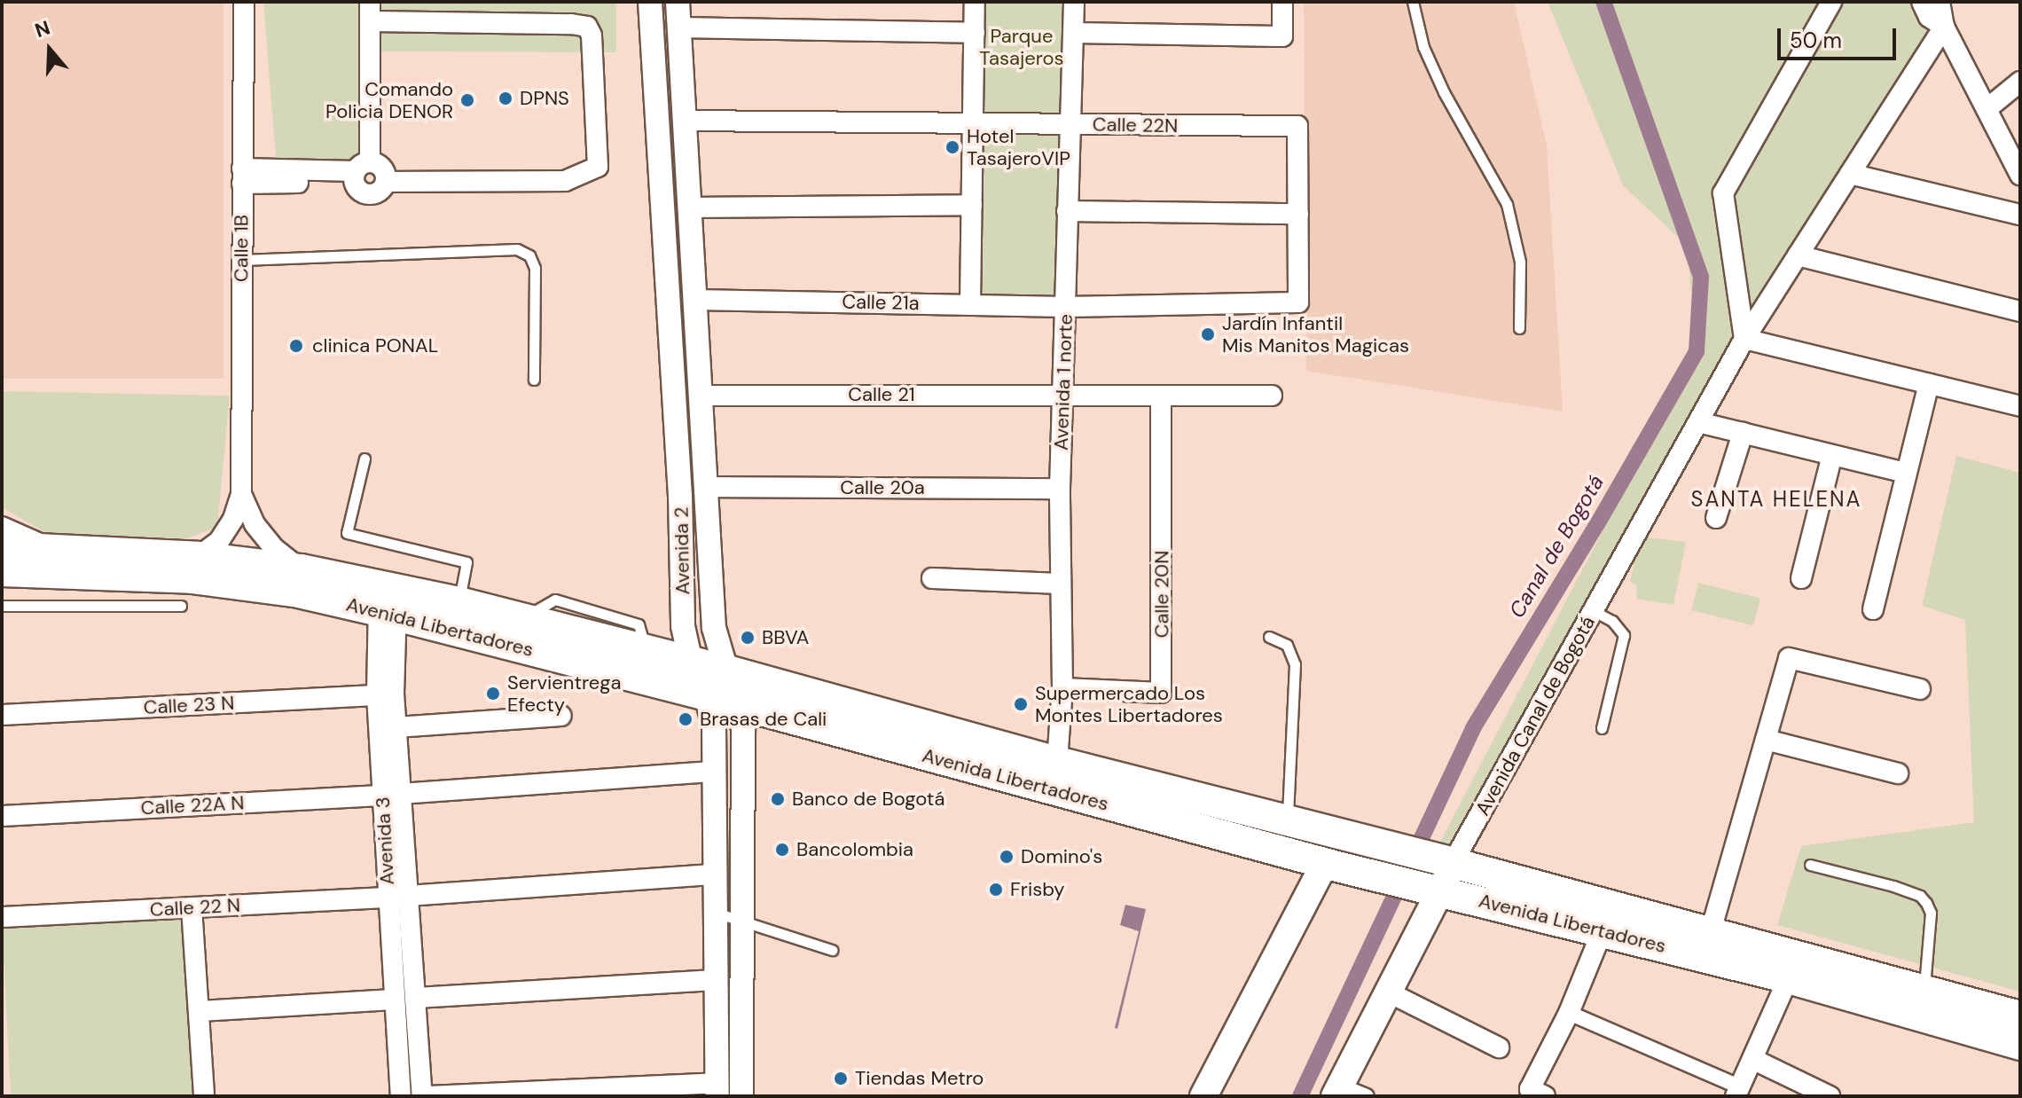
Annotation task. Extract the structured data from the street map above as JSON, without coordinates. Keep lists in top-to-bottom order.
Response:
{
  "streets": {
    "main road": ["Avenida Libertadores", "Avenida Canal de Bogotá"],
    "street": [
      "Calle 22N",
      "Calle 1B",
      "Calle 21a",
      "Avenida 1 norte",
      "Calle 21",
      "Calle 20a",
      "Avenida 2",
      "Calle 20N",
      "Calle 23 N",
      "Calle 22A N",
      "Avenida 3",
      "Calle 22 N"
    ]
  },
  "crossings": [
    ["Calle 22N", "Calle 21a"],
    ["Calle 22N", "Avenida 1 norte"],
    ["Calle 22N", "Avenida 2"],
    ["Calle 1B", "Avenida Libertadores"],
    ["Calle 21a", "Avenida 1 norte"],
    ["Calle 21a", "Avenida 2"],
    ["Avenida 1 norte", "Calle 21"],
    ["Avenida 1 norte", "Calle 20a"],
    ["Avenida 1 norte", "Calle 20N"],
    ["Avenida 1 norte", "Avenida Libertadores"],
    ["Calle 21", "Avenida 2"],
    ["Calle 21", "Calle 20N"],
    ["Calle 20a", "Avenida 2"],
    ["Avenida 2", "Avenida Libertadores"],
    ["Avenida 2", "Calle 22A N"],
    ["Avenida 2", "Calle 22 N"],
    ["Avenida Libertadores", "Avenida Canal de Bogotá"],
    ["Avenida Libertadores", "Avenida 3"],
    ["Calle 23 N", "Avenida 3"],
    ["Calle 22A N", "Avenida 3"],
    ["Avenida 3", "Calle 22 N"]
  ],
  "districts": ["SANTA HELENA"],
  "water": ["Canal de Bogotá"],
  "parks": ["Parque Tasajeros"],
  "places": [
    "DPNS",
    "Comando Policia DENOR",
    "Hotel TasajeroVIP",
    "Jardín Infantil Mis Manitos Magicas",
    "clinica PONAL",
    "BBVA",
    "Servientrega Efecty",
    "Supermercado Los Montes Libertadores",
    "Brasas de Cali",
    "Banco de Bogotá",
    "Bancolombia",
    "Domino's",
    "Frisby",
    "Tiendas Metro"
  ],
  "scale_bar": "50 m",
  "north": "top"
}
